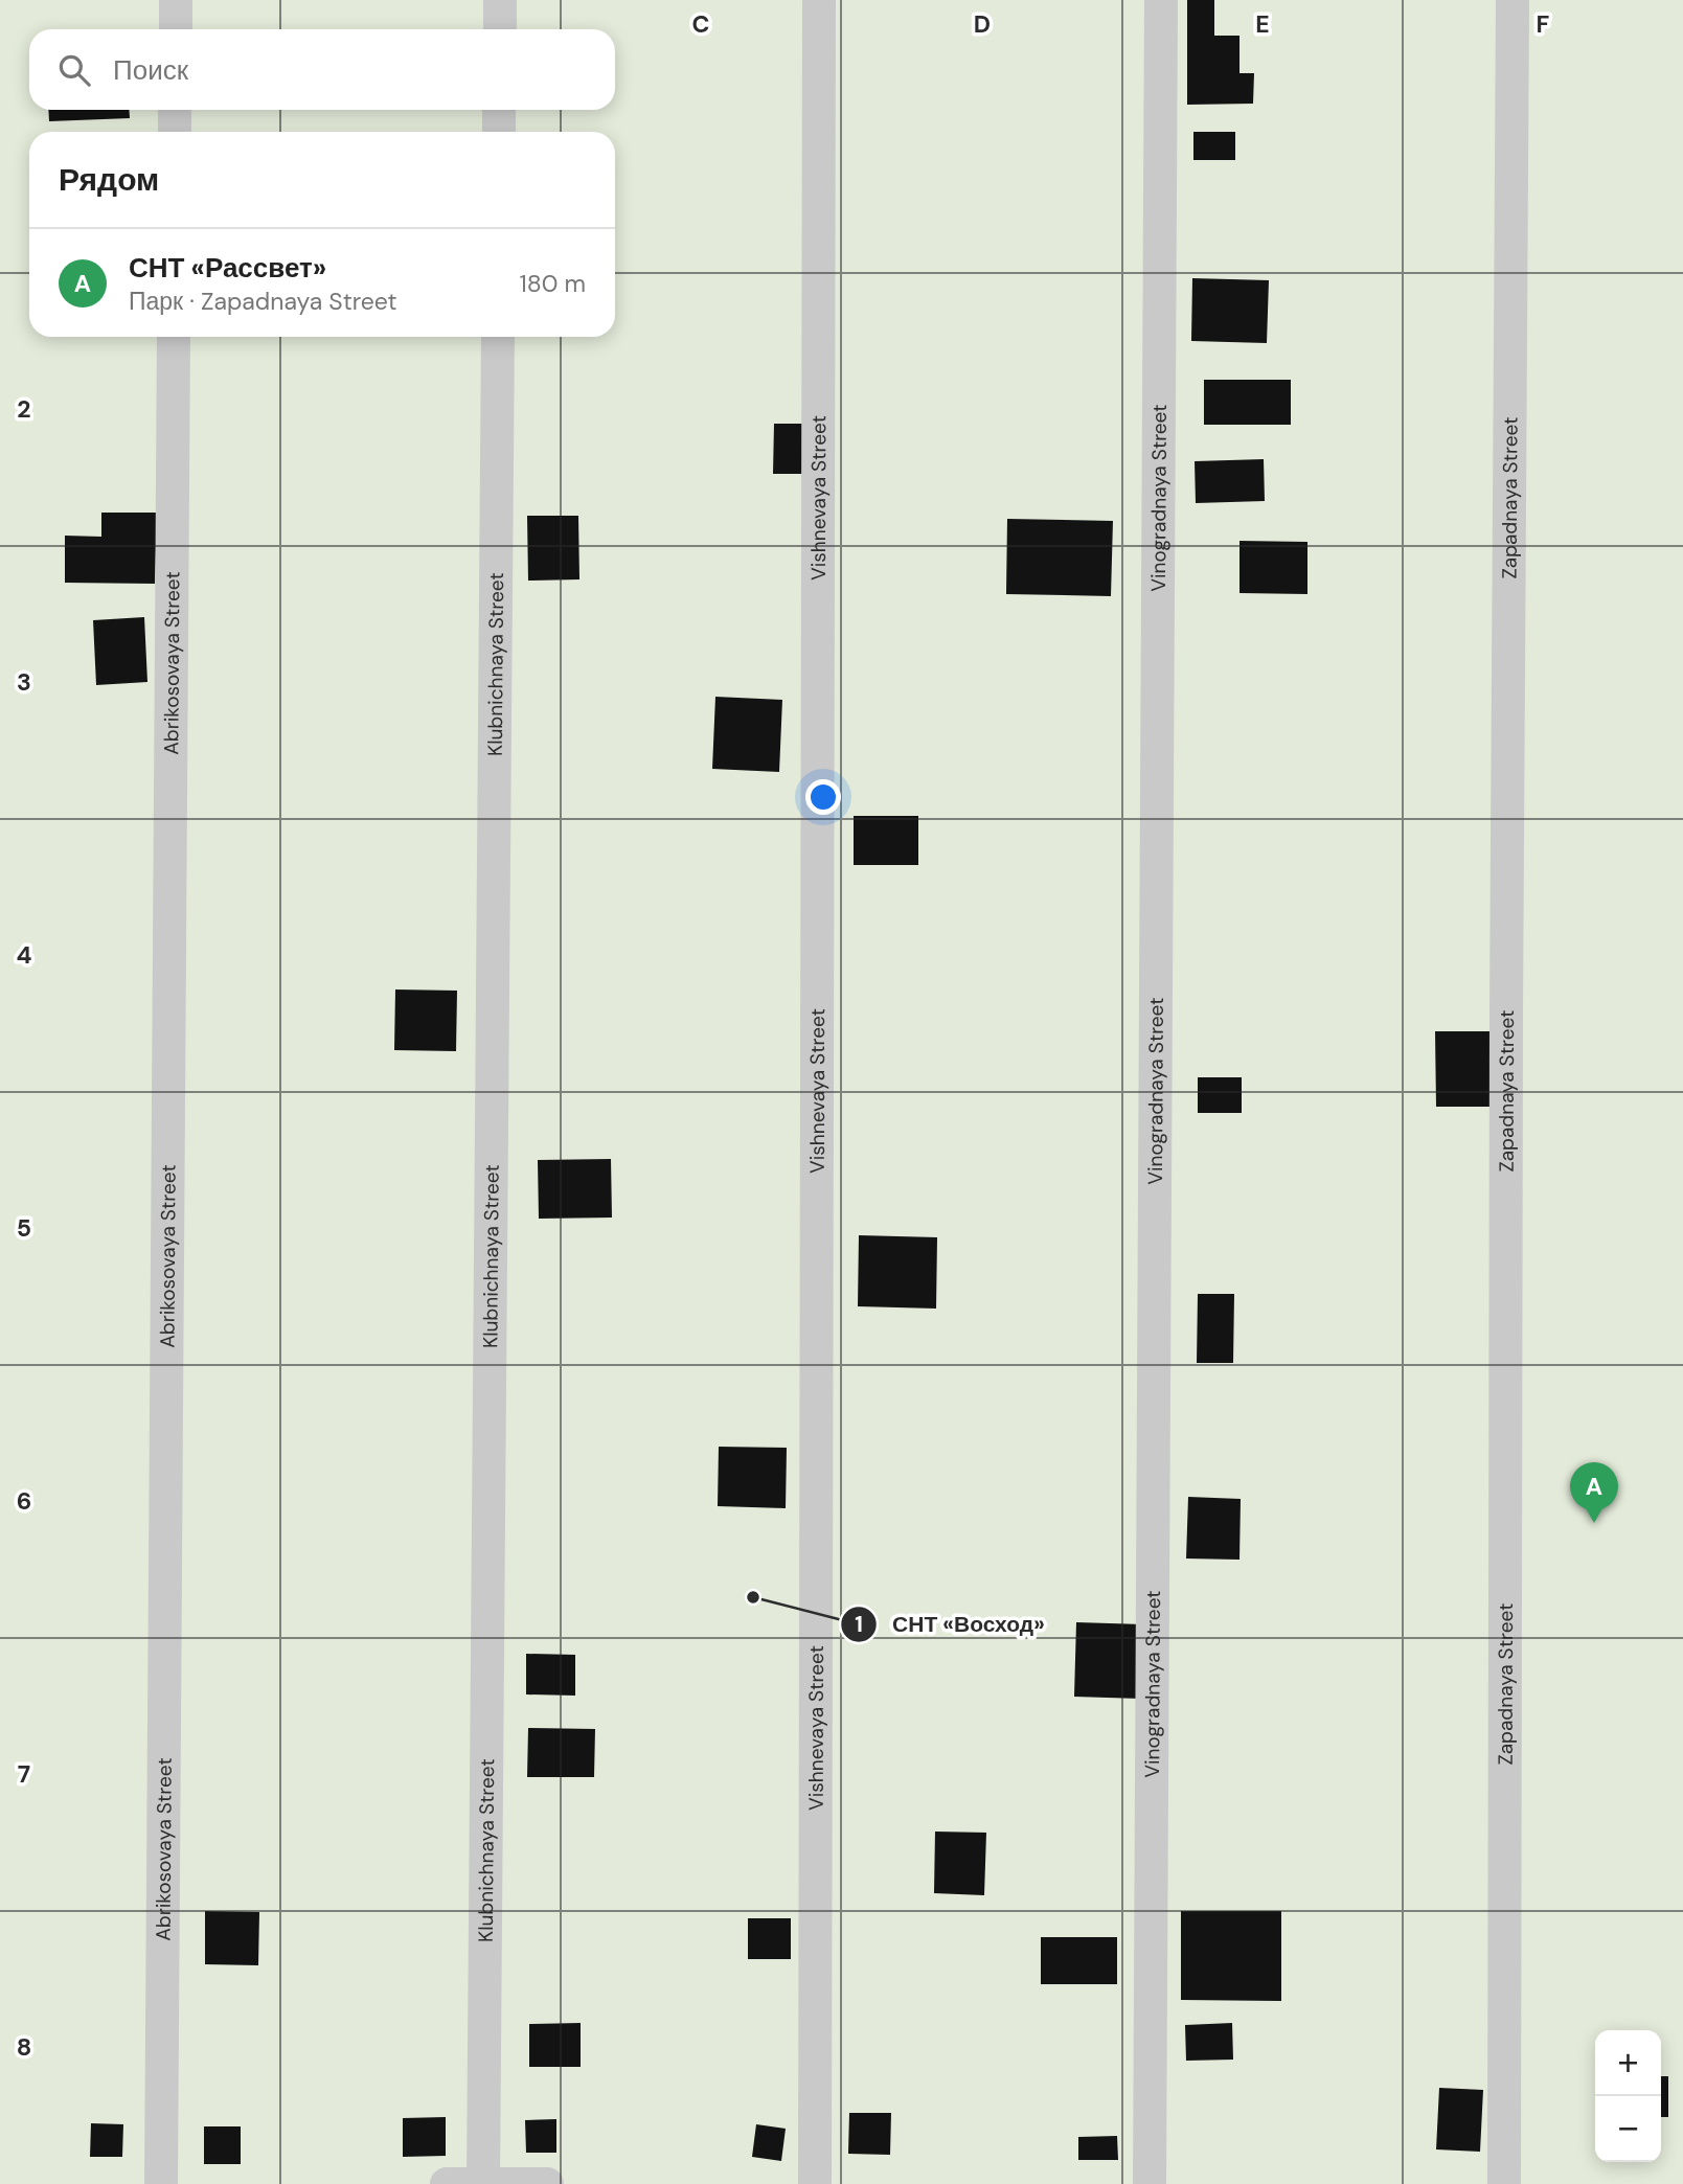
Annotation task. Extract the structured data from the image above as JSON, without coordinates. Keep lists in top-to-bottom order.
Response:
{
  "streets": {
    "street": [
      "Vishnevaya Street",
      "Vinogradnaya Street",
      "Zapadnaya Street",
      "Klubnichnaya Street",
      "Abrikosovaya Street"
    ]
  },
  "places": ["СНТ «Восход»"],
  "page": {
    "search": "Поиск",
    "heading": "Рядом",
    "list": [
      {
        "mark": "A",
        "name": "СНТ «Рассвет»",
        "note": "Парк · Zapadnaya Street",
        "value": "180 m"
      }
    ],
    "pins": "A",
    "map_buttons": ["+", "−"]
  },
  "grid": {
    "columns": [
      "C",
      "D",
      "E",
      "F"
    ],
    "rows": [
      "2",
      "3",
      "4",
      "5",
      "6",
      "7",
      "8"
    ]
  }
}
